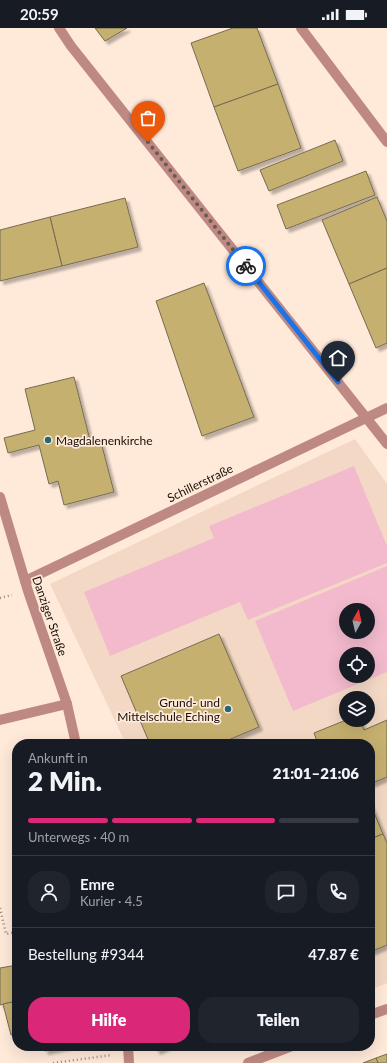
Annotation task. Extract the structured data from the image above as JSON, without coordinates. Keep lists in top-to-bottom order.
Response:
{
  "streets": {
    "street": ["Schillerstraße", "Danziger Straße"]
  },
  "crossings": [
    ["Schillerstraße", "Danziger Straße"]
  ],
  "places": ["Magdalenenkirche", "Grund- und Mittelschule Eching"],
  "north": "top",
  "page": {
    "status": "20:59",
    "heading": ["2 Min.", "Ankunft in", "21:01–21:06"],
    "panel": [
      "Emre",
      "Kurier · 4.5",
      "Bestellung #9344",
      "47.87 €"
    ],
    "bar": "Unterwegs · 40 m",
    "buttons": ["Hilfe", "Teilen"]
  }
}
